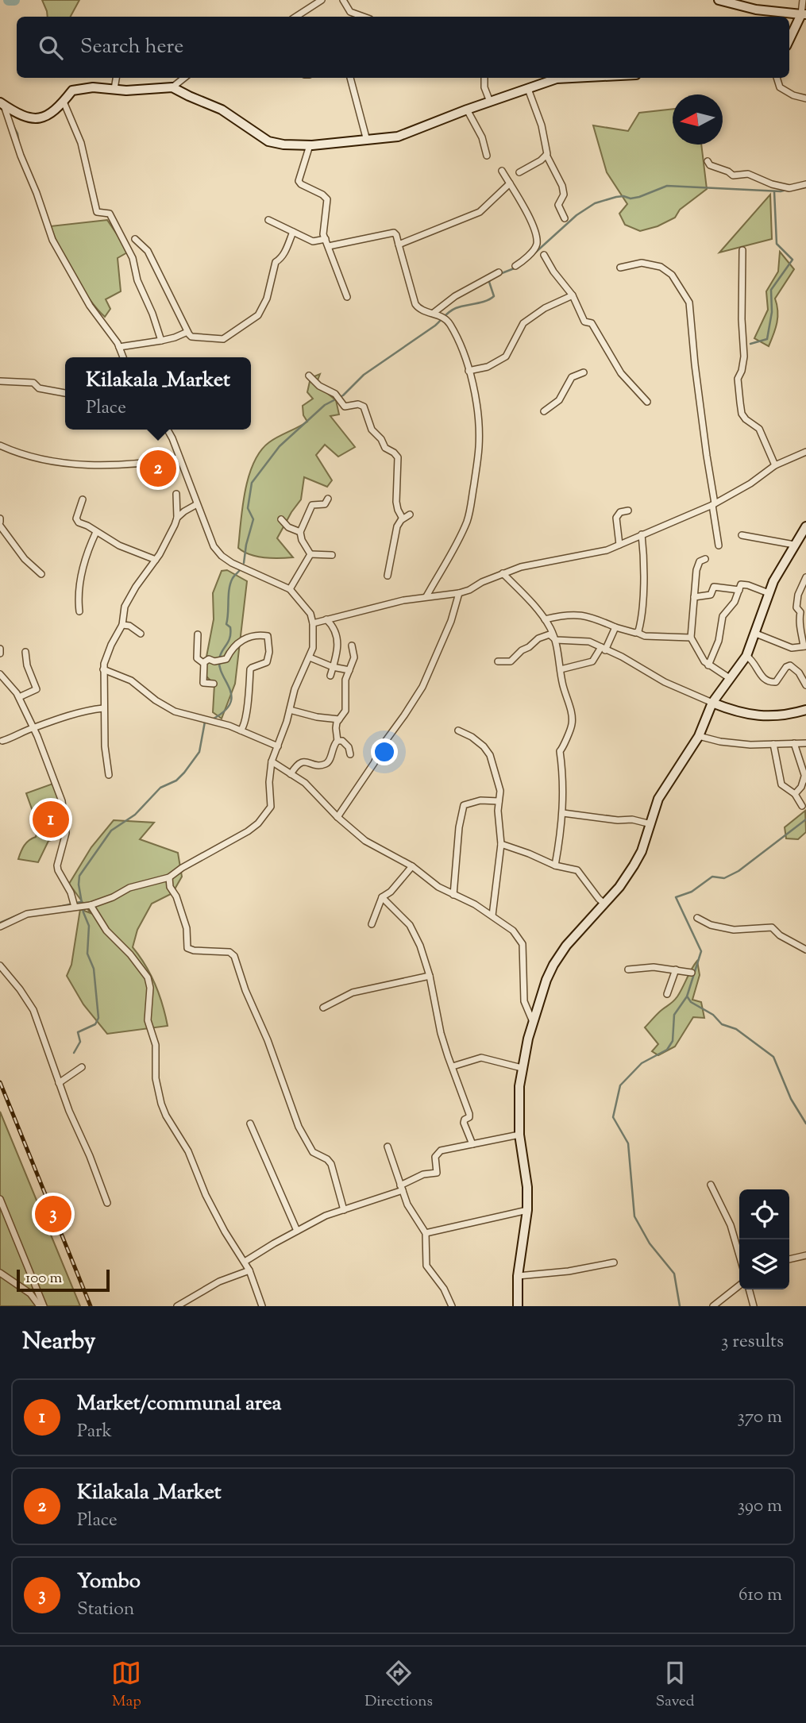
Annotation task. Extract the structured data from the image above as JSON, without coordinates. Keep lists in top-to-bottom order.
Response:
{
  "scale_bar": "100 m",
  "north": "left",
  "page": {
    "search": "Search here",
    "popup": ["Kilakala _Market", "Place"],
    "pins": ["2", "1", "3"],
    "scale": "100 m",
    "heading": ["Nearby", "3 results"],
    "list": [
      {
        "mark": "1",
        "name": "Market/communal area",
        "note": "Park",
        "value": "370 m"
      },
      {
        "mark": "2",
        "name": "Kilakala _Market",
        "note": "Place",
        "value": "390 m"
      },
      {
        "mark": "3",
        "name": "Yombo",
        "note": "Station",
        "value": "610 m"
      }
    ],
    "nav": ["Map", "Directions", "Saved"]
  }
}
